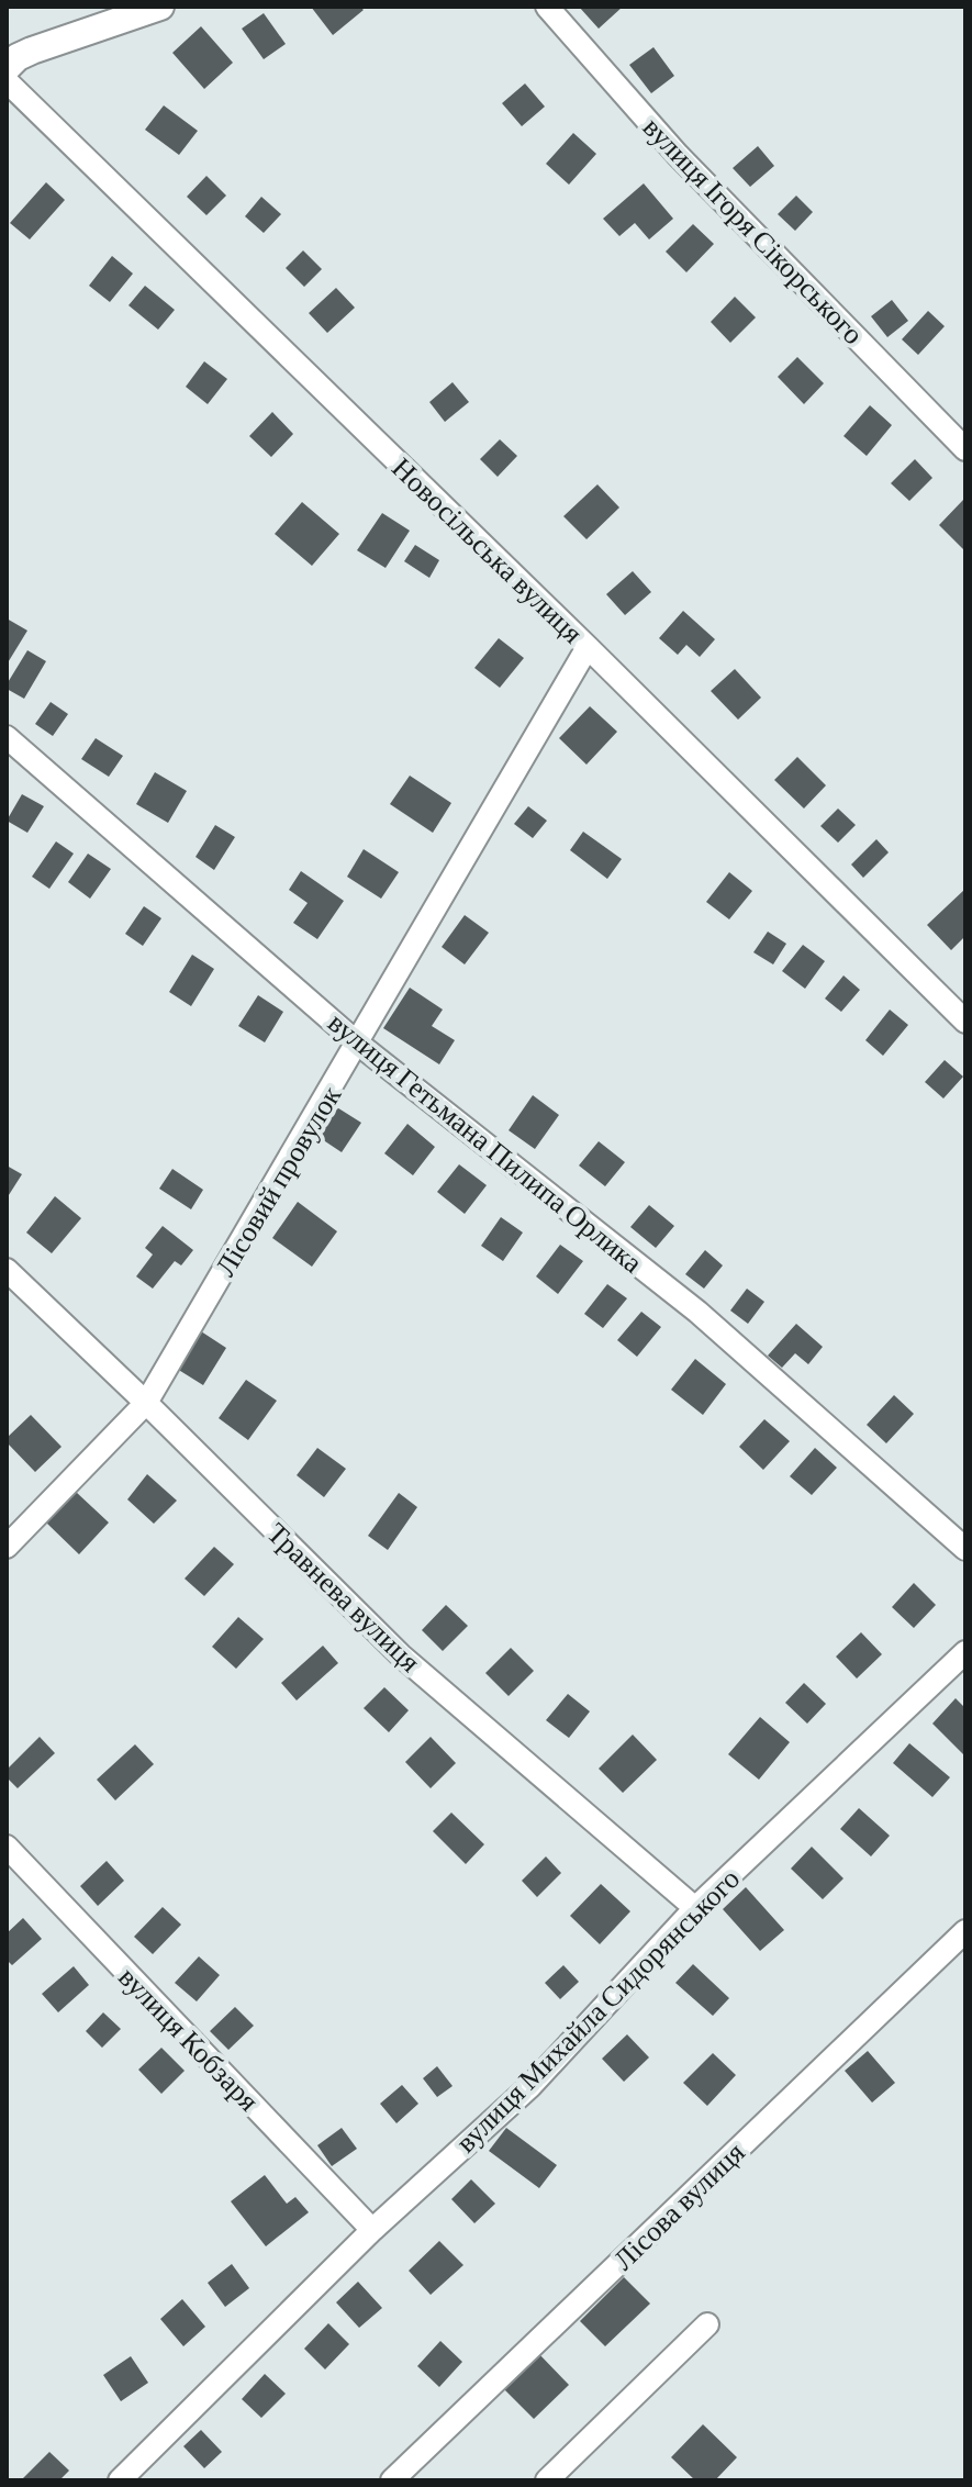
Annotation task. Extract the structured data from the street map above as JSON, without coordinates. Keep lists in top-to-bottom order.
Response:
{
  "streets": {
    "street": [
      "вулиця Ігоря Сікорського",
      "Новосільська вулиця",
      "вулиця Гетьмана Пилипа Орлика",
      "Лісовий провулок",
      "Травнева вулиця",
      "вулиця Михайла Сидорянського",
      "вулиця Кобзаря",
      "Лісова вулиця"
    ]
  },
  "crossings": [
    ["Новосільська вулиця", "Лісовий провулок"],
    ["вулиця Гетьмана Пилипа Орлика", "Лісовий провулок"],
    ["Лісовий провулок", "Травнева вулиця"],
    ["Травнева вулиця", "вулиця Михайла Сидорянського"],
    ["вулиця Михайла Сидорянського", "вулиця Кобзаря"]
  ]
}
